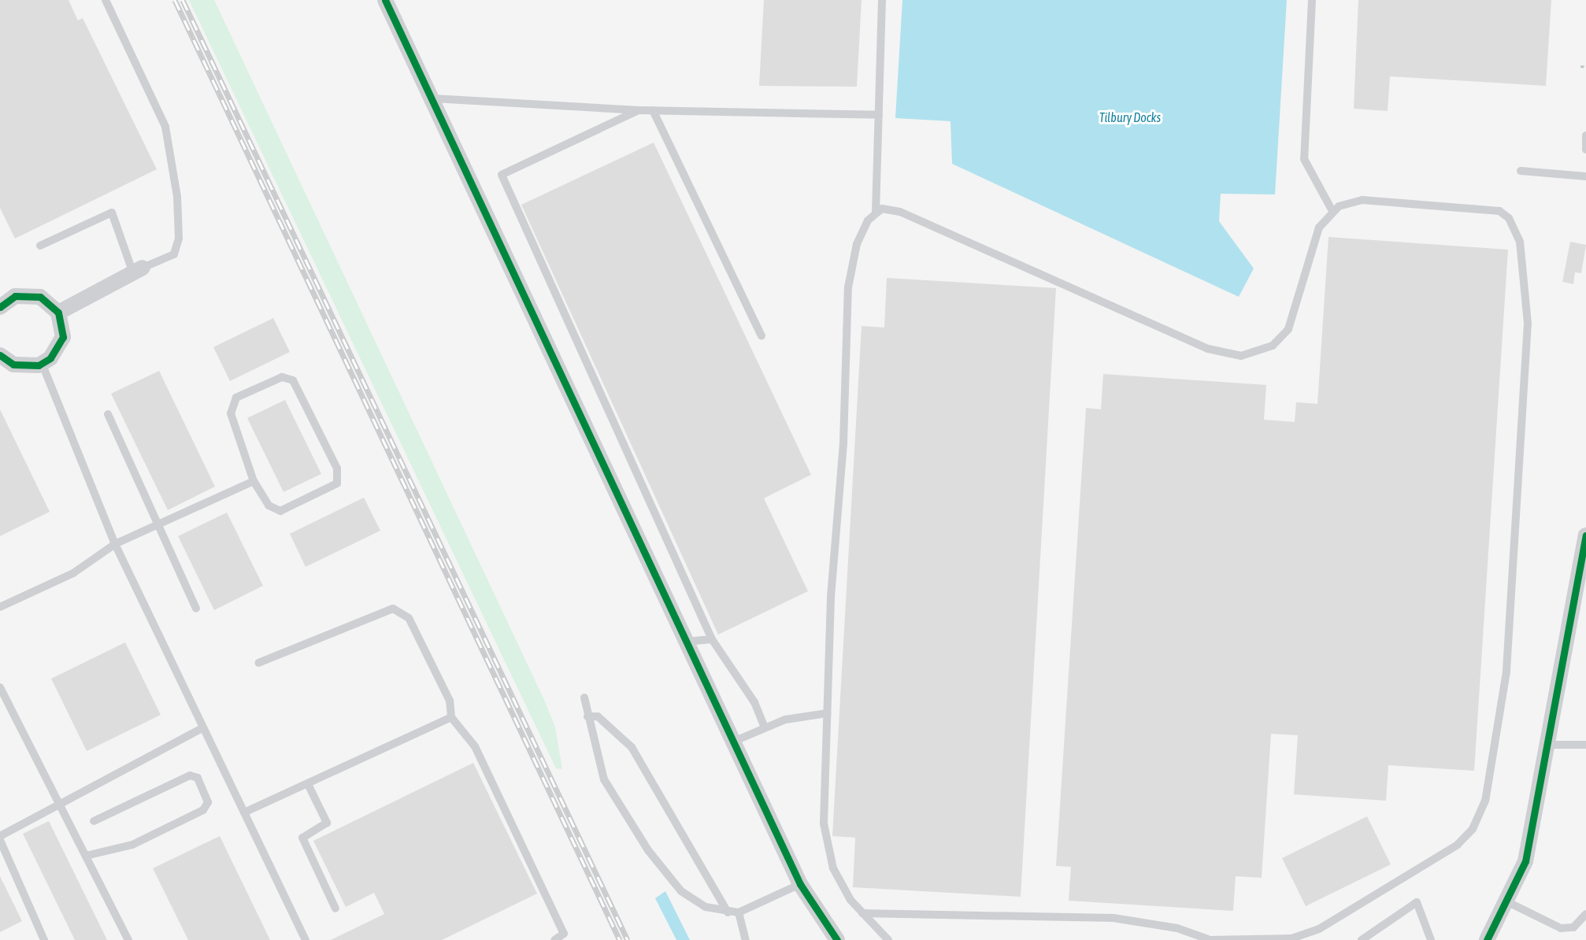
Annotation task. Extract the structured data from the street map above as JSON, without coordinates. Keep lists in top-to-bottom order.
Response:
{
  "water": ["Tilbury Docks"]
}
